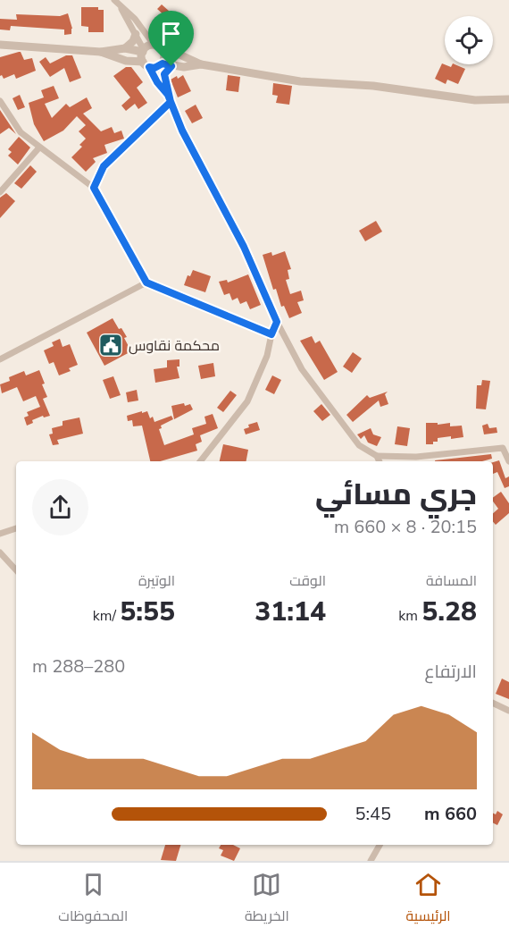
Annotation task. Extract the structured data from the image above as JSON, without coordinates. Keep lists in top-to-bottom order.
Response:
{
  "places": {
    "public building": ["محكمة نقاوس"]
  },
  "page": {
    "heading": ["جري مسائي", "20:15 · 8 × 660 m"],
    "stats": [
      ["المسافة", "5.28 km"],
      ["الوقت", "31:14"],
      ["الوتيرة", "5:55 /km"]
    ],
    "chart": ["الارتفاع", "280–288 m"],
    "list": [
      {
        "name": "660 m",
        "note": "5:45"
      }
    ],
    "tabs": ["الرئيسية", "الخريطة", "المحفوظات"]
  }
}
